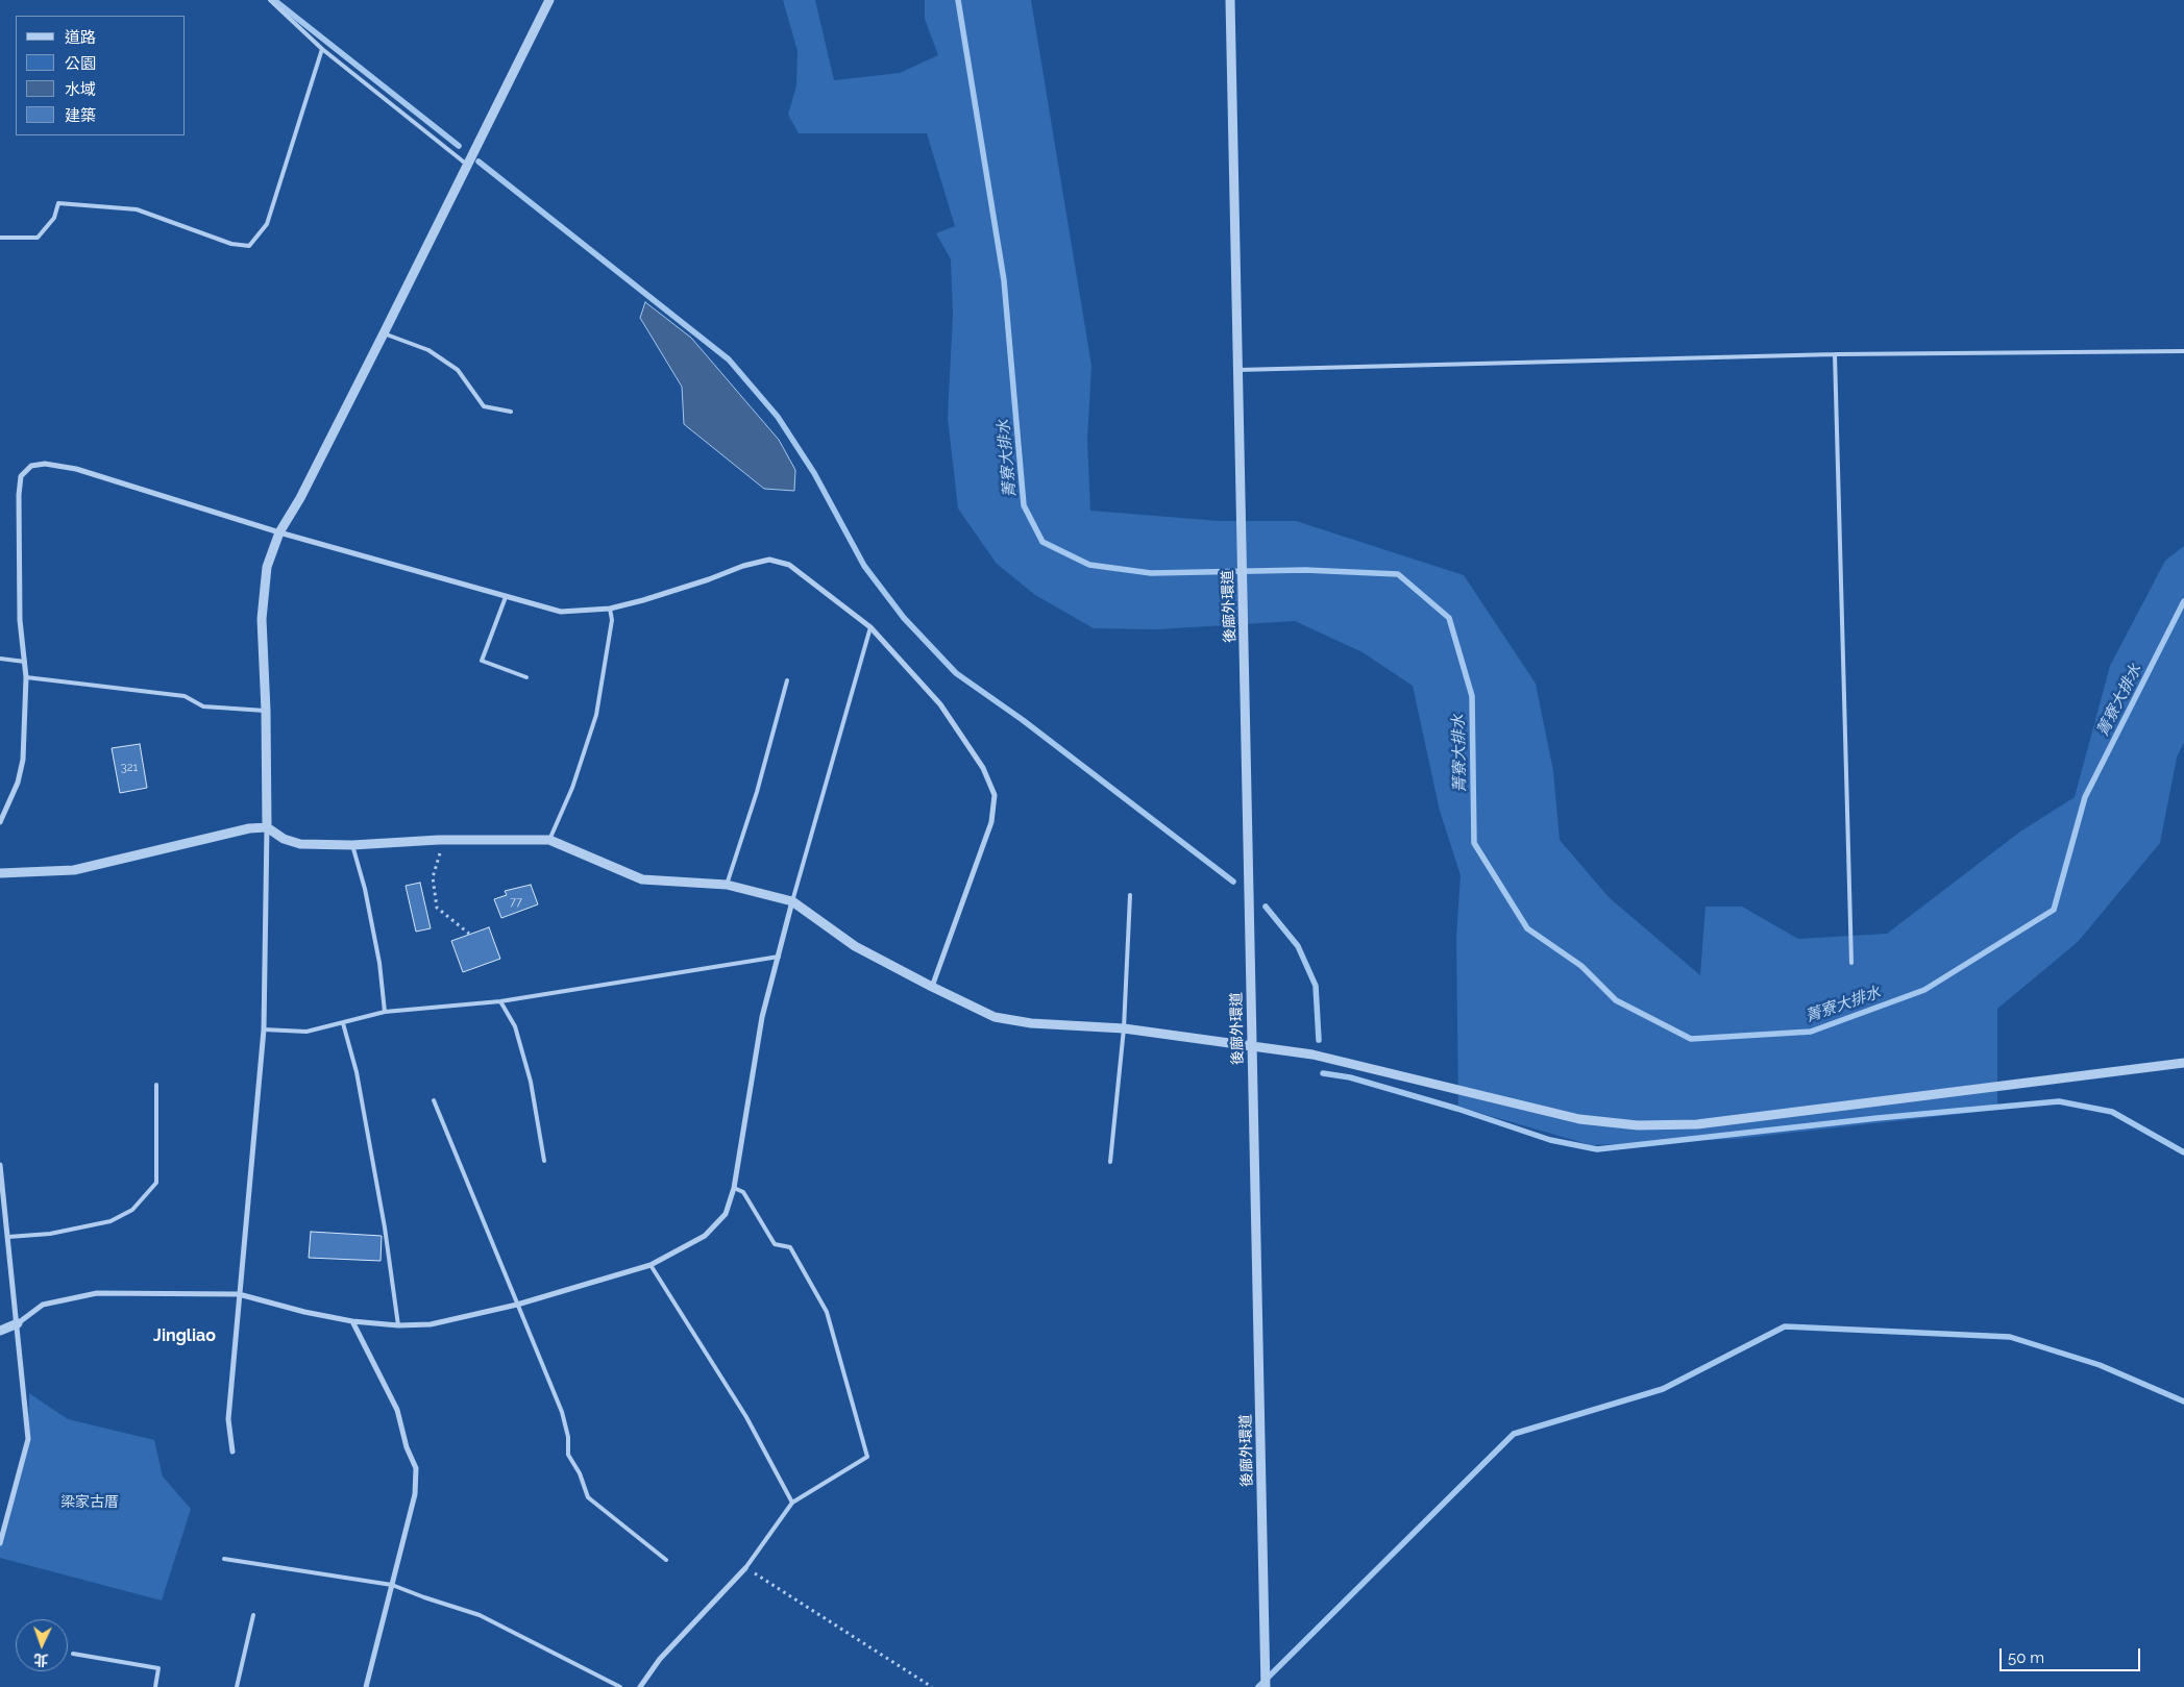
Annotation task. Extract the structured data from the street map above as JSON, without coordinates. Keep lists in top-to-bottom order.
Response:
{
  "streets": {
    "street": ["後廍外環道"]
  },
  "districts": ["Jingliao"],
  "water": ["菁寮大排水"],
  "parks": ["梁家古厝"],
  "house_numbers": ["321", "77"],
  "legend": [
    "道路",
    "公園",
    "水域",
    "建築"
  ],
  "scale_bar": "50 m",
  "north": "bottom"
}
